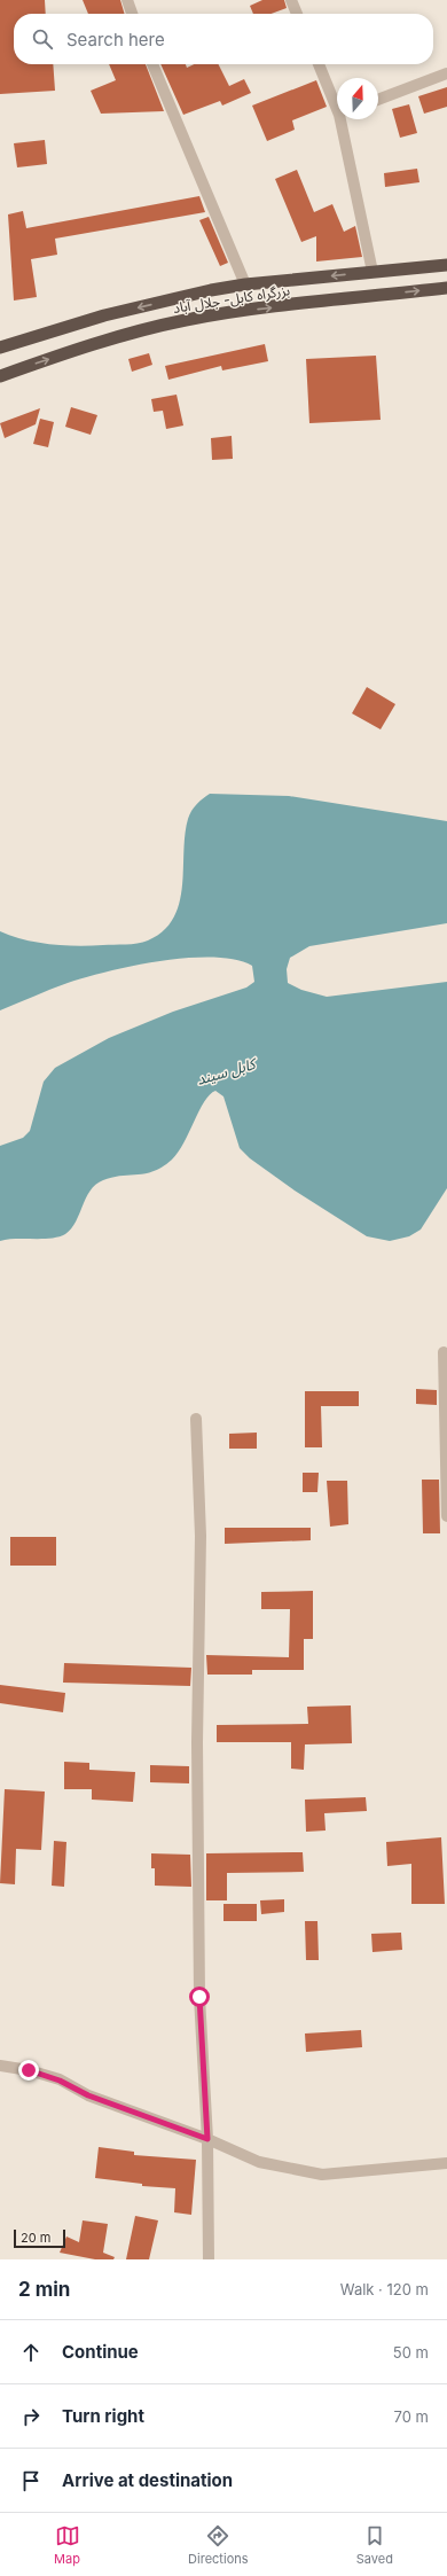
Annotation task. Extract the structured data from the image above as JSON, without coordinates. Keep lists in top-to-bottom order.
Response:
{
  "streets": {
    "highway": ["بزرگراه کابل- جلال آباد"]
  },
  "water": ["کابل سيند"],
  "scale_bar": "20 m",
  "north": "top",
  "page": {
    "search": "Search here",
    "scale": "20 m",
    "heading": ["2 min", "Walk · 120 m"],
    "list": [
      ["Continue", "50 m"],
      ["Turn right", "70 m"],
      "Arrive at destination"
    ],
    "nav": ["Map", "Directions", "Saved"]
  }
}
